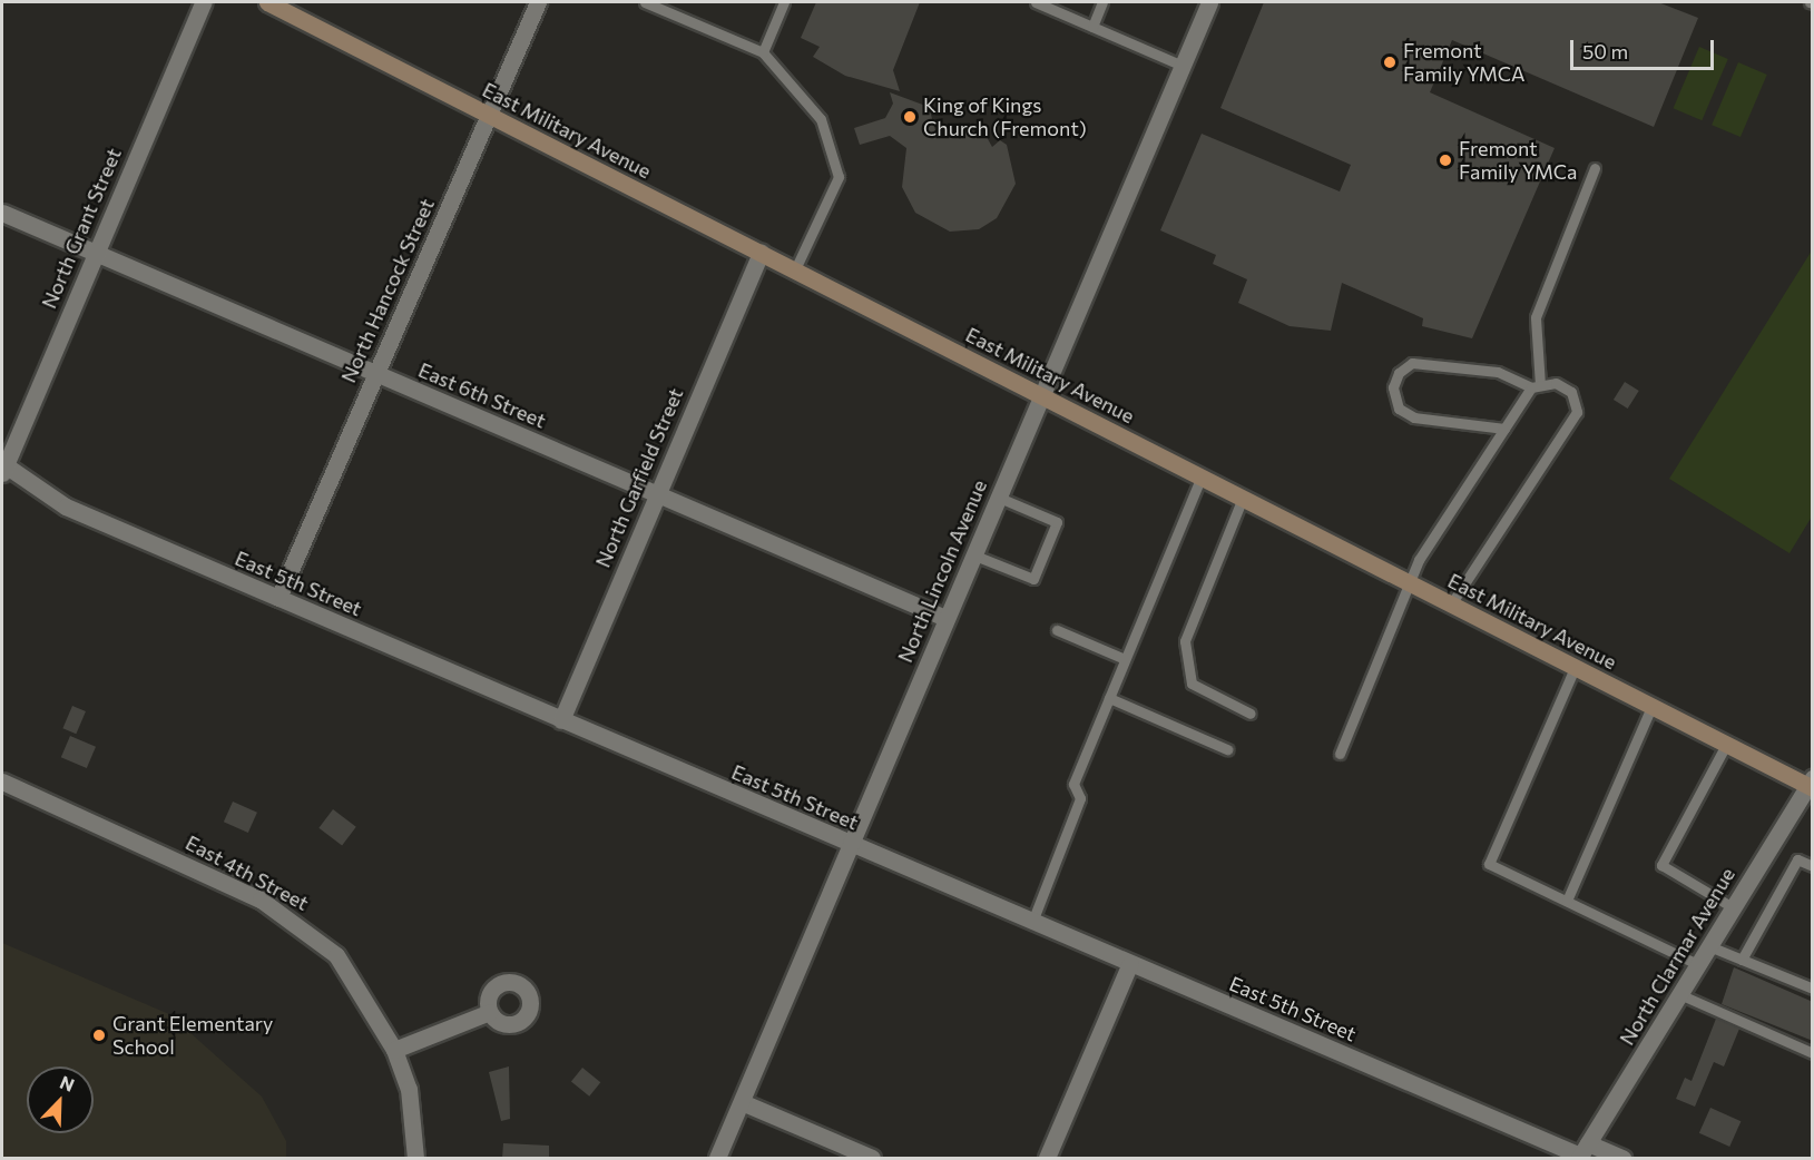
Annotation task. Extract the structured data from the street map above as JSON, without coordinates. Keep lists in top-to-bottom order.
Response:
{
  "streets": {
    "main road": ["East Military Avenue"],
    "street": [
      "North Grant Street",
      "North Hancock Street",
      "East 6th Street",
      "North Garfield Street",
      "North Lincoln Avenue",
      "East 5th Street",
      "East 4th Street",
      "North Clarmar Avenue"
    ]
  },
  "crossings": [
    ["East Military Avenue", "North Hancock Street"],
    ["East Military Avenue", "North Garfield Street"],
    ["East Military Avenue", "North Lincoln Avenue"],
    ["East Military Avenue", "North Clarmar Avenue"],
    ["North Grant Street", "East 6th Street"],
    ["North Grant Street", "East 5th Street"],
    ["North Hancock Street", "East 6th Street"],
    ["North Hancock Street", "East 5th Street"],
    ["East 6th Street", "North Garfield Street"],
    ["East 6th Street", "North Lincoln Avenue"],
    ["North Garfield Street", "East 5th Street"],
    ["North Lincoln Avenue", "East 5th Street"],
    ["East 5th Street", "North Clarmar Avenue"]
  ],
  "places": [
    "Fremont Family YMCA",
    "King of Kings Church (Fremont)",
    "Fremont Family YMCa",
    "Grant Elementary School"
  ],
  "scale_bar": "50 m",
  "north": "top right"
}
